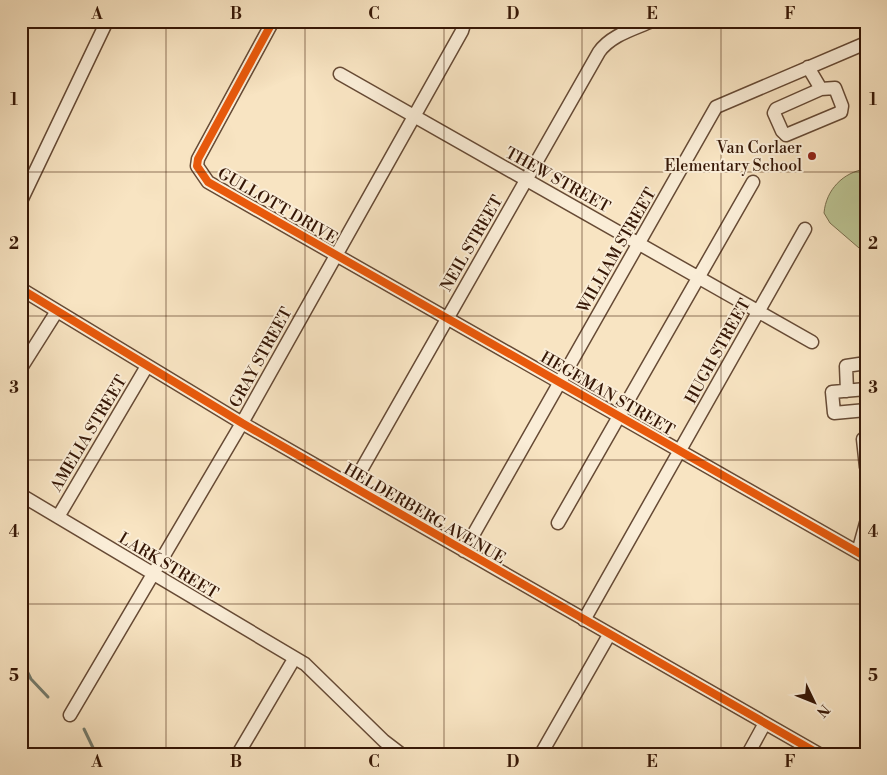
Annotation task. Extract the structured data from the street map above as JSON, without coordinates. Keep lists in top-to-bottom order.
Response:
{
  "streets": {
    "street": [
      "THEW STREET",
      "GULLOTT DRIVE",
      "NEIL STREET",
      "WILLIAM STREET",
      "HUGH STREET",
      "GRAY STREET",
      "HEGEMAN STREET",
      "AMELIA STREET",
      "HELDERBERG AVENUE",
      "LARK STREET"
    ]
  },
  "crossings": [
    ["THEW STREET", "NEIL STREET"],
    ["THEW STREET", "WILLIAM STREET"],
    ["THEW STREET", "HUGH STREET"],
    ["THEW STREET", "GRAY STREET"],
    ["GULLOTT DRIVE", "GRAY STREET"],
    ["GULLOTT DRIVE", "HEGEMAN STREET"],
    ["NEIL STREET", "HEGEMAN STREET"],
    ["NEIL STREET", "HELDERBERG AVENUE"],
    ["WILLIAM STREET", "HEGEMAN STREET"],
    ["WILLIAM STREET", "HELDERBERG AVENUE"],
    ["HUGH STREET", "HEGEMAN STREET"],
    ["HUGH STREET", "HELDERBERG AVENUE"],
    ["GRAY STREET", "HEGEMAN STREET"],
    ["GRAY STREET", "HELDERBERG AVENUE"],
    ["GRAY STREET", "LARK STREET"],
    ["AMELIA STREET", "HELDERBERG AVENUE"],
    ["AMELIA STREET", "LARK STREET"]
  ],
  "places": ["Van Corlaer Elementary School"],
  "north": "bottom right",
  "grid": {
    "columns": [
      "A",
      "B",
      "C",
      "D",
      "E",
      "F"
    ],
    "rows": [
      "1",
      "2",
      "3",
      "4",
      "5"
    ]
  }
}
